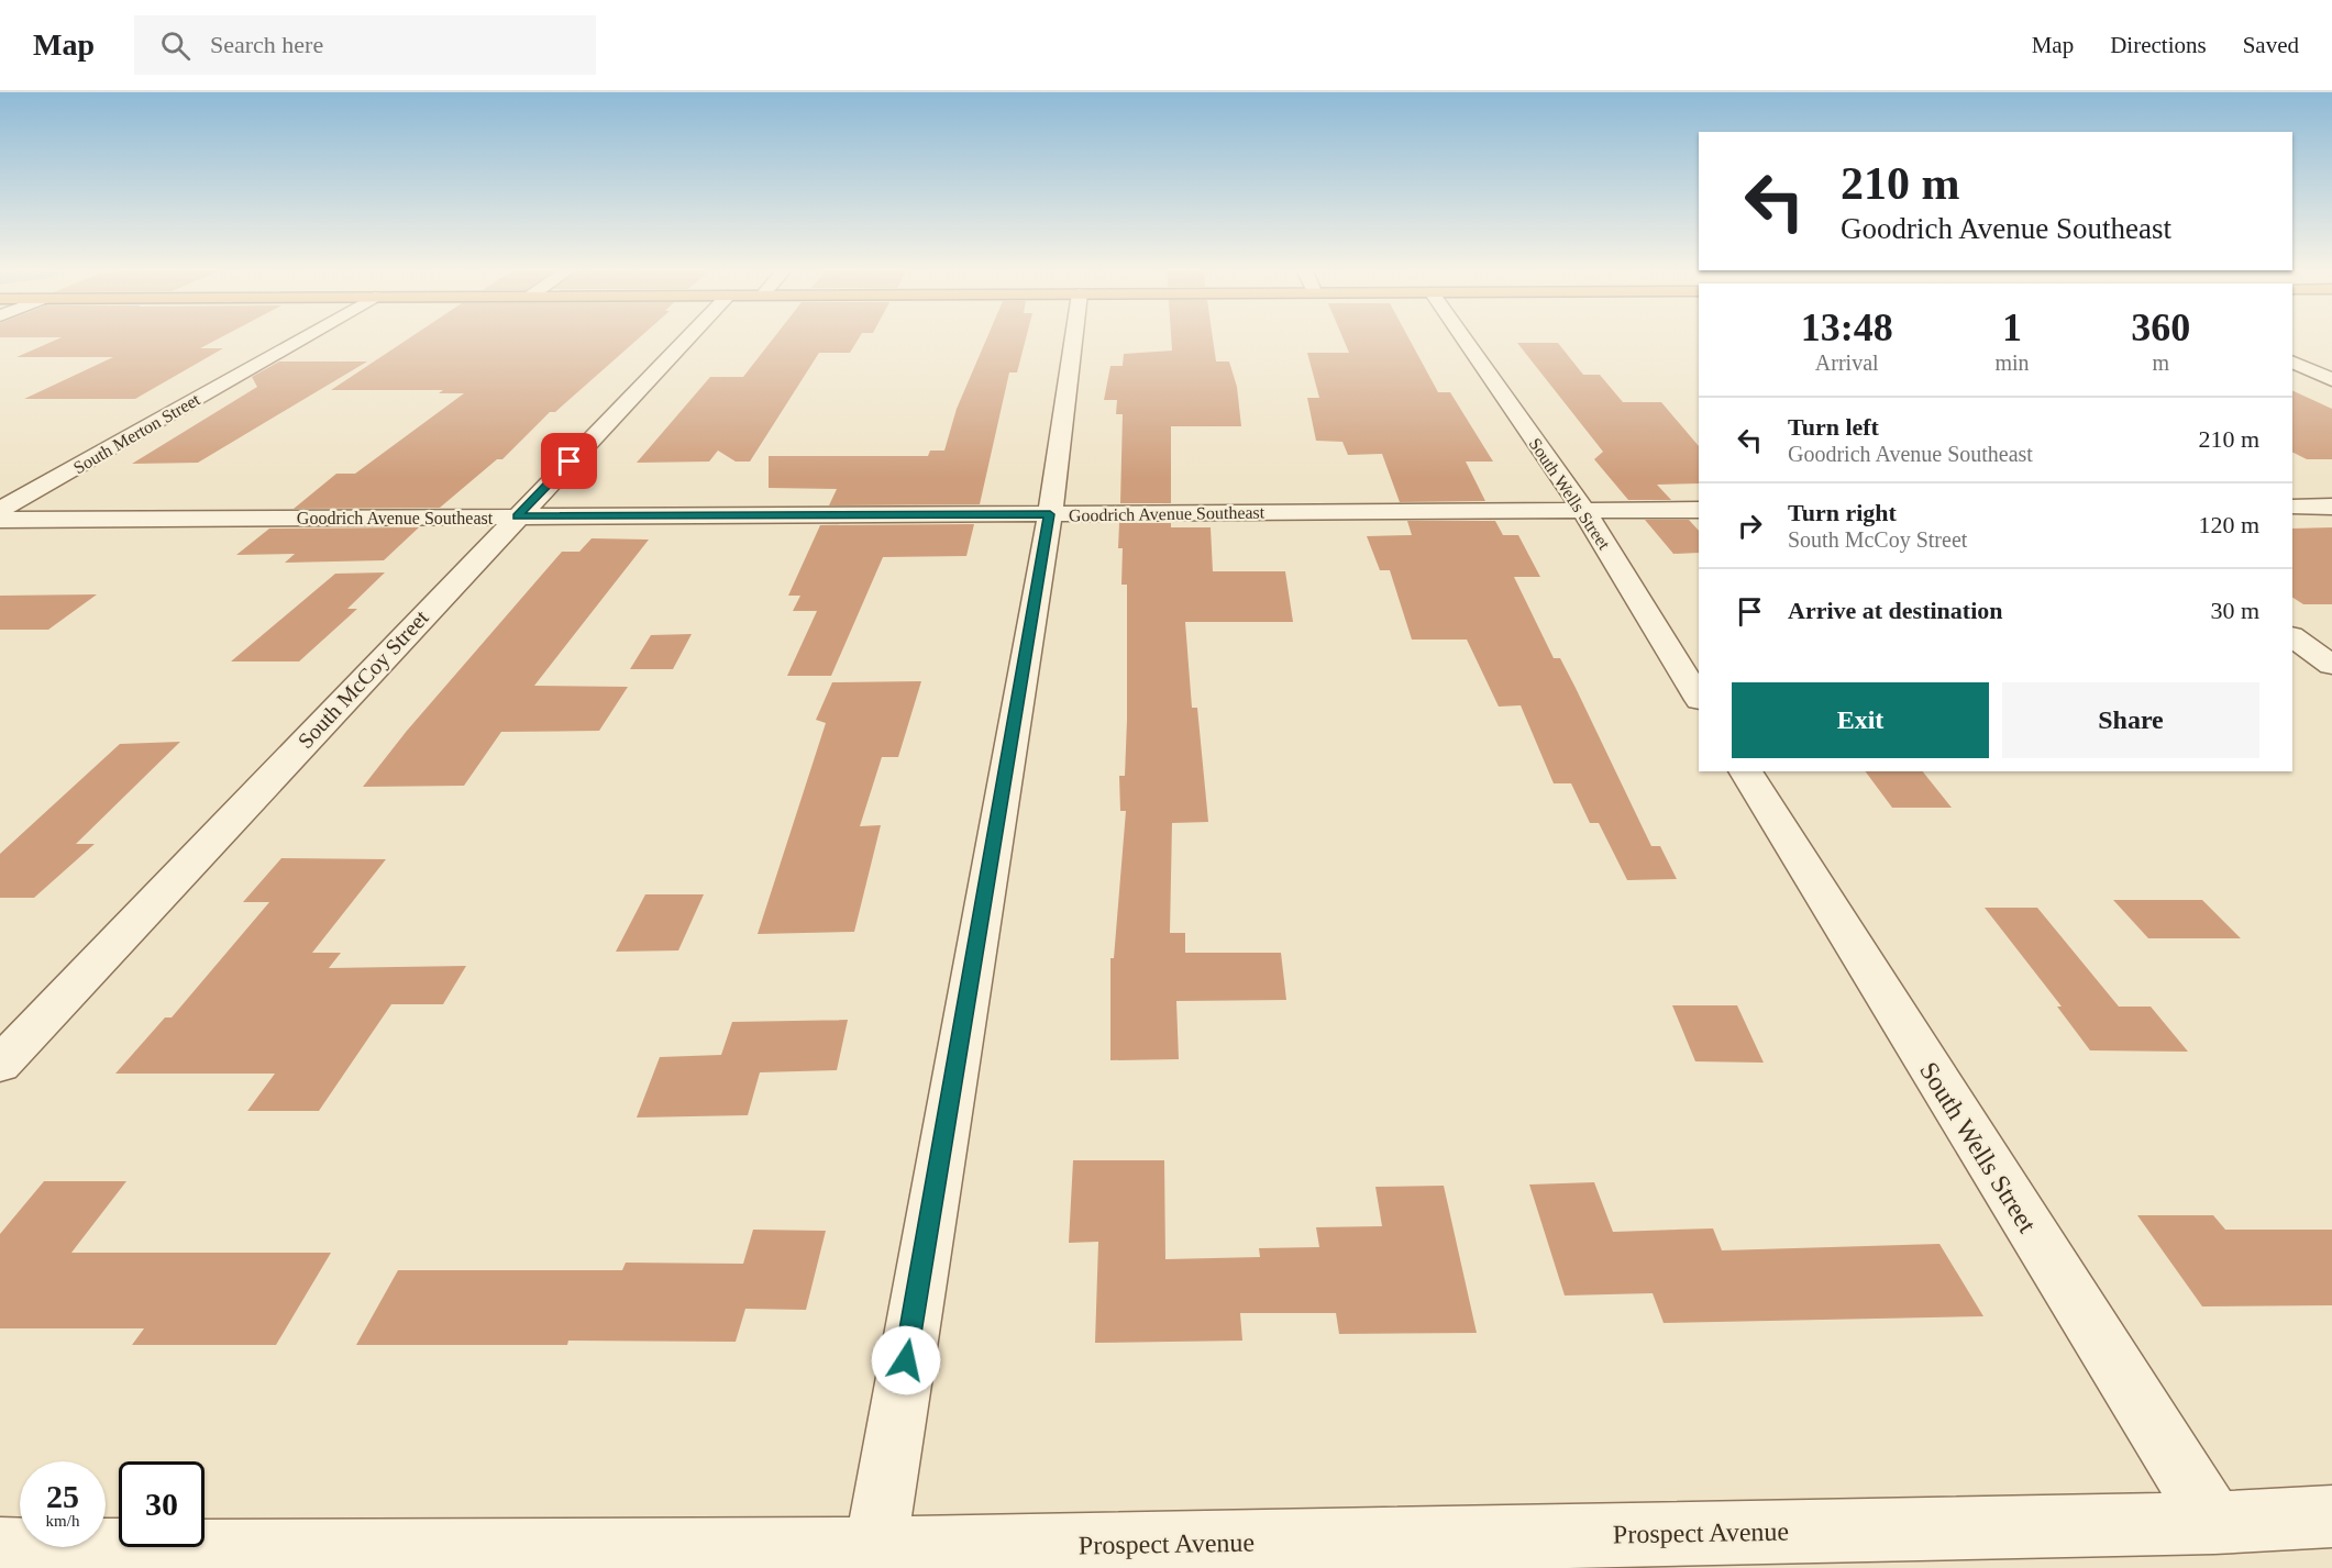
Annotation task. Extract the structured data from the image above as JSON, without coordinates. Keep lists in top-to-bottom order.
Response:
{
  "streets": {
    "street": [
      "South Merton Street",
      "South Wells Street",
      "Goodrich Avenue Southeast",
      "South McCoy Street",
      "Prospect Avenue"
    ]
  },
  "crossings": [
    ["South Wells Street", "Goodrich Avenue Southeast"],
    ["South Wells Street", "Prospect Avenue"],
    ["Goodrich Avenue Southeast", "South McCoy Street"]
  ],
  "page": {
    "header": "Map",
    "search": "Search here",
    "nav": ["Map", "Directions", "Saved"],
    "turn": ["210 m", "Goodrich Avenue Southeast"],
    "eta": [
      "13:48",
      "Arrival",
      "1",
      "min",
      "360",
      "m"
    ],
    "list": [
      {
        "name": "Turn left",
        "note": "Goodrich Avenue Southeast",
        "value": "210 m"
      },
      {
        "name": "Turn right",
        "note": "South McCoy Street",
        "value": "120 m"
      },
      {
        "name": "Arrive at destination",
        "value": "30 m"
      }
    ],
    "buttons": ["Exit", "Share"],
    "speed": "25 km/h",
    "limit": "30"
  }
}
